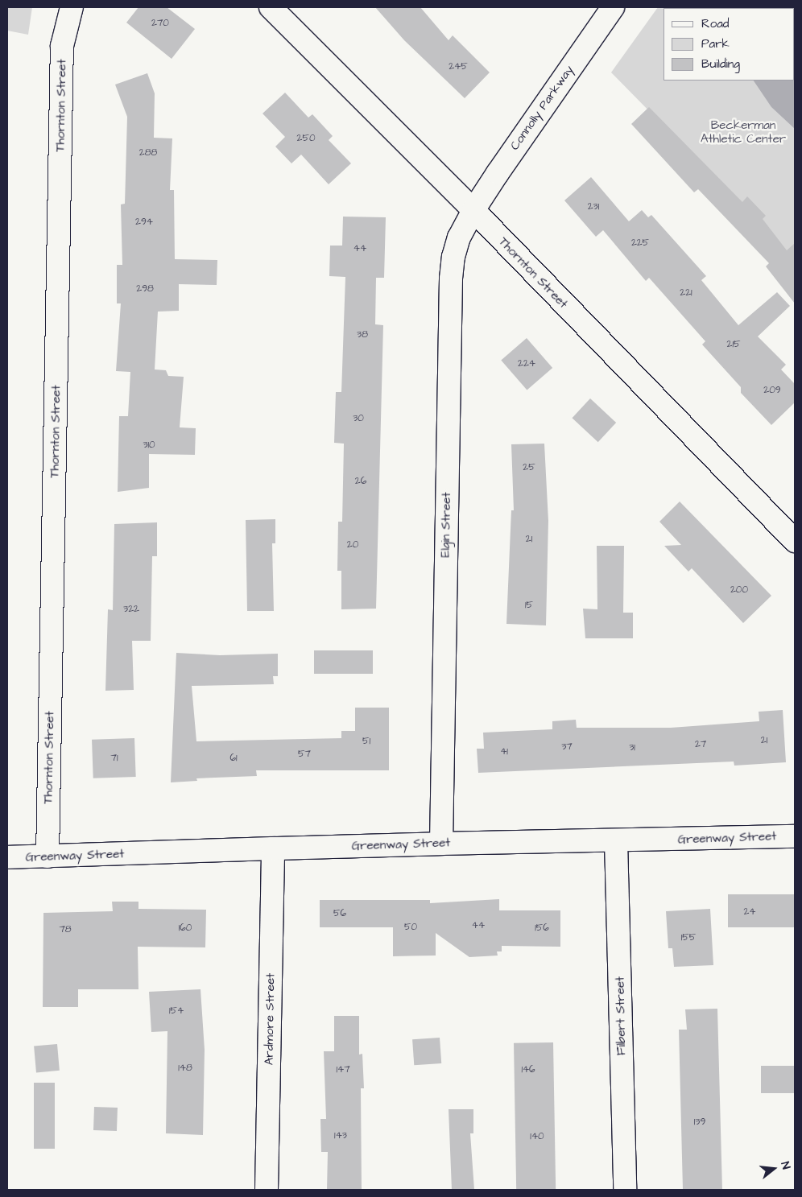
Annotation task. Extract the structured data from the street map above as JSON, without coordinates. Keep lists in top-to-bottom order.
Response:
{
  "streets": {
    "street": [
      "Thornton Street",
      "Connolly Parkway",
      "Elgin Street",
      "Greenway Street",
      "Filbert Street",
      "Ardmore Street"
    ]
  },
  "crossings": [
    ["Thornton Street", "Connolly Parkway"],
    ["Thornton Street", "Elgin Street"],
    ["Thornton Street", "Greenway Street"],
    ["Connolly Parkway", "Elgin Street"],
    ["Elgin Street", "Greenway Street"],
    ["Greenway Street", "Filbert Street"],
    ["Greenway Street", "Ardmore Street"]
  ],
  "parks": ["Beckerman Athletic Center"],
  "house_numbers": [
    "270",
    "245",
    "250",
    "288",
    "231",
    "294",
    "225",
    "44",
    "298",
    "221",
    "38",
    "215",
    "224",
    "209",
    "30",
    "310",
    "25",
    "26",
    "21",
    "20",
    "200",
    "15",
    "322",
    "21",
    "51",
    "27",
    "37",
    "31",
    "41",
    "57",
    "71",
    "61",
    "24",
    "56",
    "44",
    "50",
    "160",
    "156",
    "78",
    "155",
    "154",
    "148",
    "147",
    "146",
    "139",
    "143",
    "140"
  ],
  "legend": ["Road", "Park", "Building"],
  "north": "right"
}
